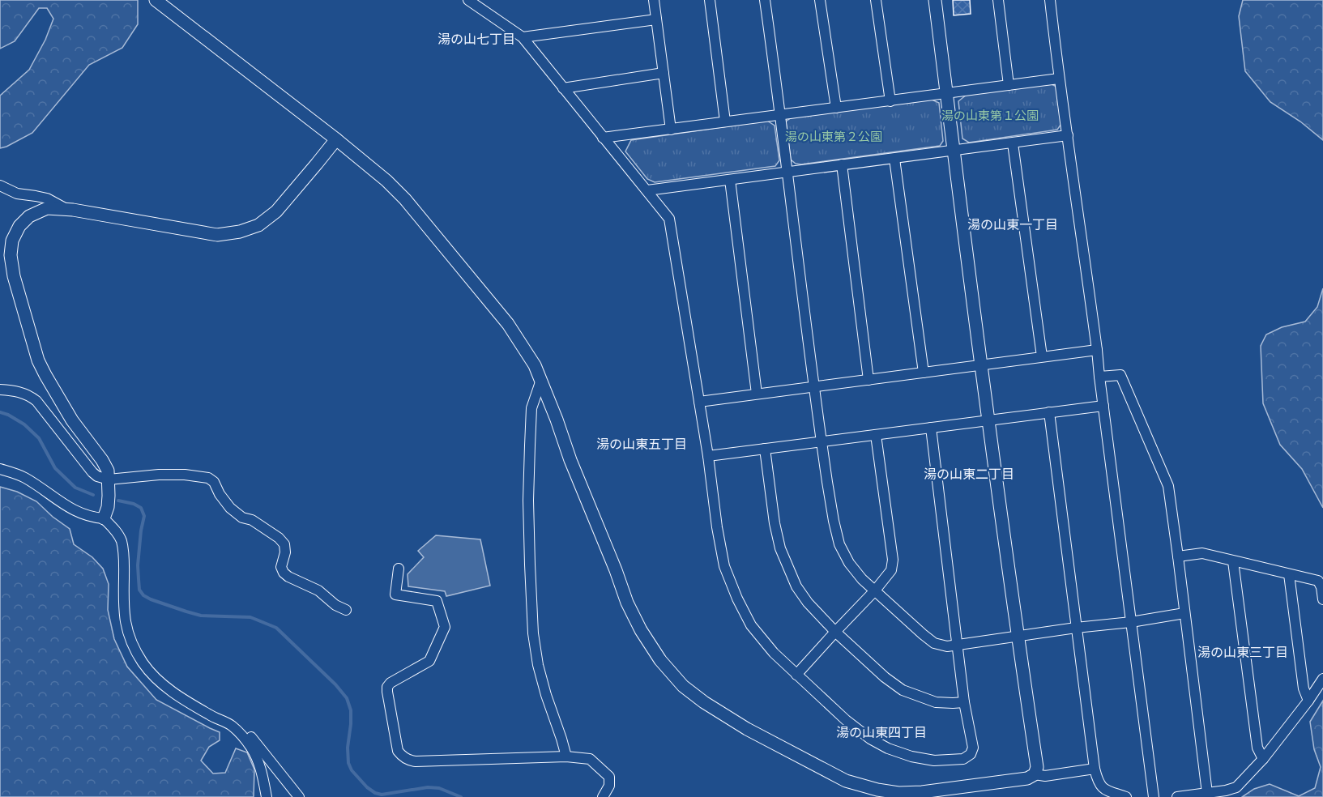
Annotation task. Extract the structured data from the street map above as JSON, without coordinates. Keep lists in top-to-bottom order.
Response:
{
  "districts": [
    "湯の山七丁目",
    "湯の山東一丁目",
    "湯の山東五丁目",
    "湯の山東二丁目",
    "湯の山東三丁目",
    "湯の山東四丁目"
  ],
  "parks": ["湯の山東第１公園", "湯の山東第２公園"]
}
